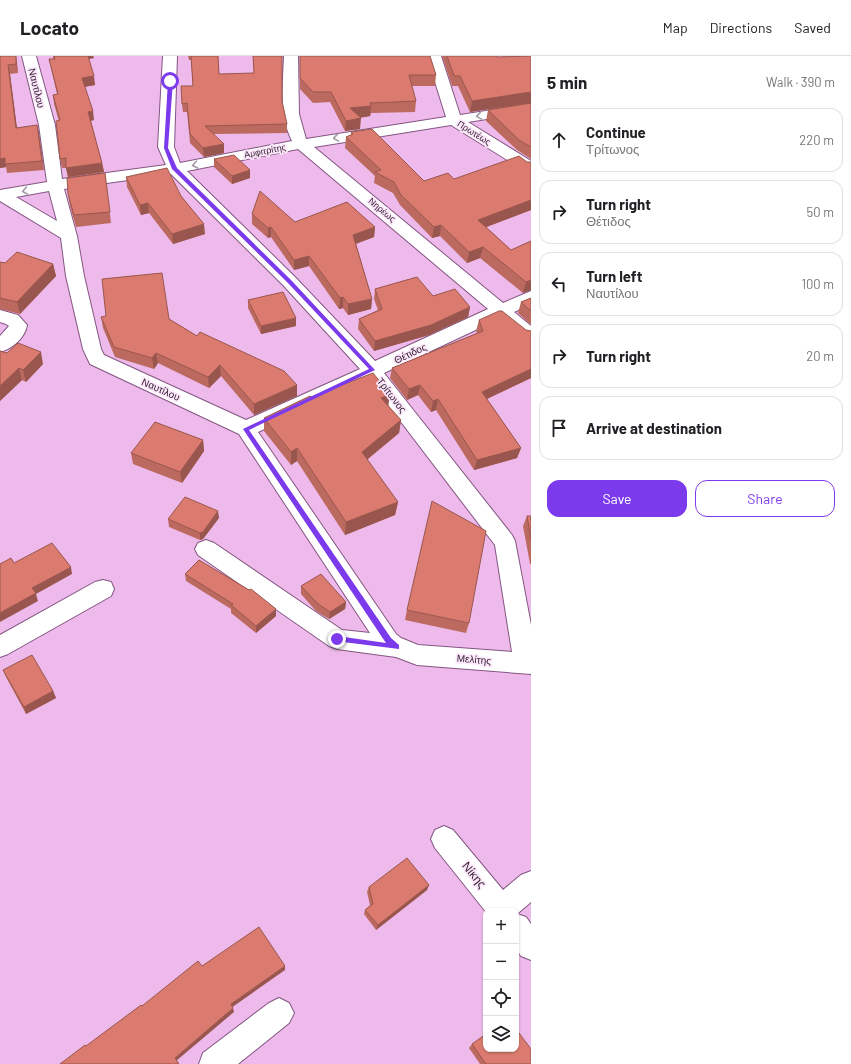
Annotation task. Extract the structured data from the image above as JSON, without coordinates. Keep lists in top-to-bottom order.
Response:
{
  "streets": {
    "street": [
      "Ναυτίλου",
      "Πρωτέως",
      "Αμφιτρίτης",
      "Νηρέως",
      "Θέτιδος",
      "Τρίτωνος",
      "Μελίτης",
      "Νίκης"
    ]
  },
  "crossings": [
    ["Ναυτίλου", "Αμφιτρίτης"],
    ["Ναυτίλου", "Θέτιδος"],
    ["Ναυτίλου", "Μελίτης"],
    ["Πρωτέως", "Αμφιτρίτης"],
    ["Αμφιτρίτης", "Νηρέως"],
    ["Αμφιτρίτης", "Τρίτωνος"],
    ["Νηρέως", "Θέτιδος"],
    ["Θέτιδος", "Τρίτωνος"],
    ["Τρίτωνος", "Μελίτης"]
  ],
  "one_way": ["Αμφιτρίτης"],
  "page": {
    "header": "Locato",
    "nav": ["Map", "Directions", "Saved"],
    "heading": ["5 min", "Walk · 390 m"],
    "list": [
      ["Continue", "Τρίτωνος", "220 m"],
      ["Turn right", "Θέτιδος", "50 m"],
      ["Turn left", "Ναυτίλου", "100 m"],
      ["Turn right", "20 m"],
      "Arrive at destination"
    ],
    "buttons": ["Save", "Share"],
    "map_buttons": ["+", "−"]
  }
}
